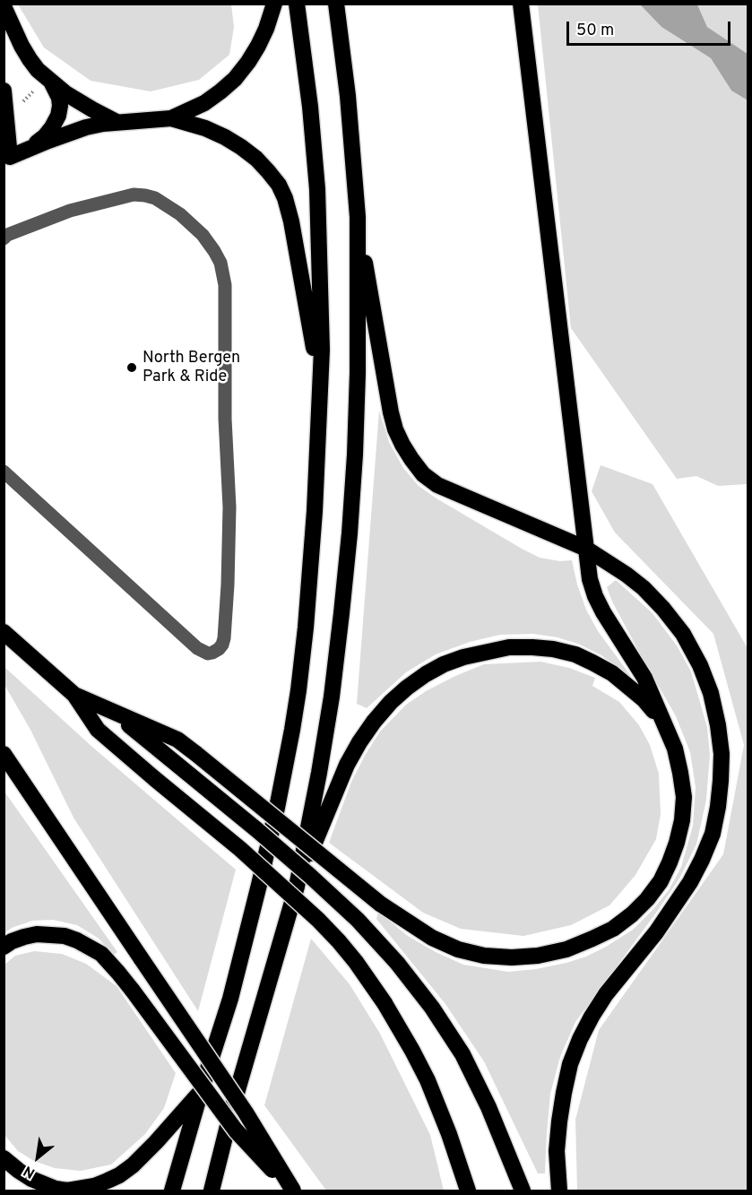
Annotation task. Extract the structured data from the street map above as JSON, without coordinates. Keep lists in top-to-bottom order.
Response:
{
  "places": ["North Bergen Park & Ride"],
  "scale_bar": "50 m",
  "north": "bottom left"
}
